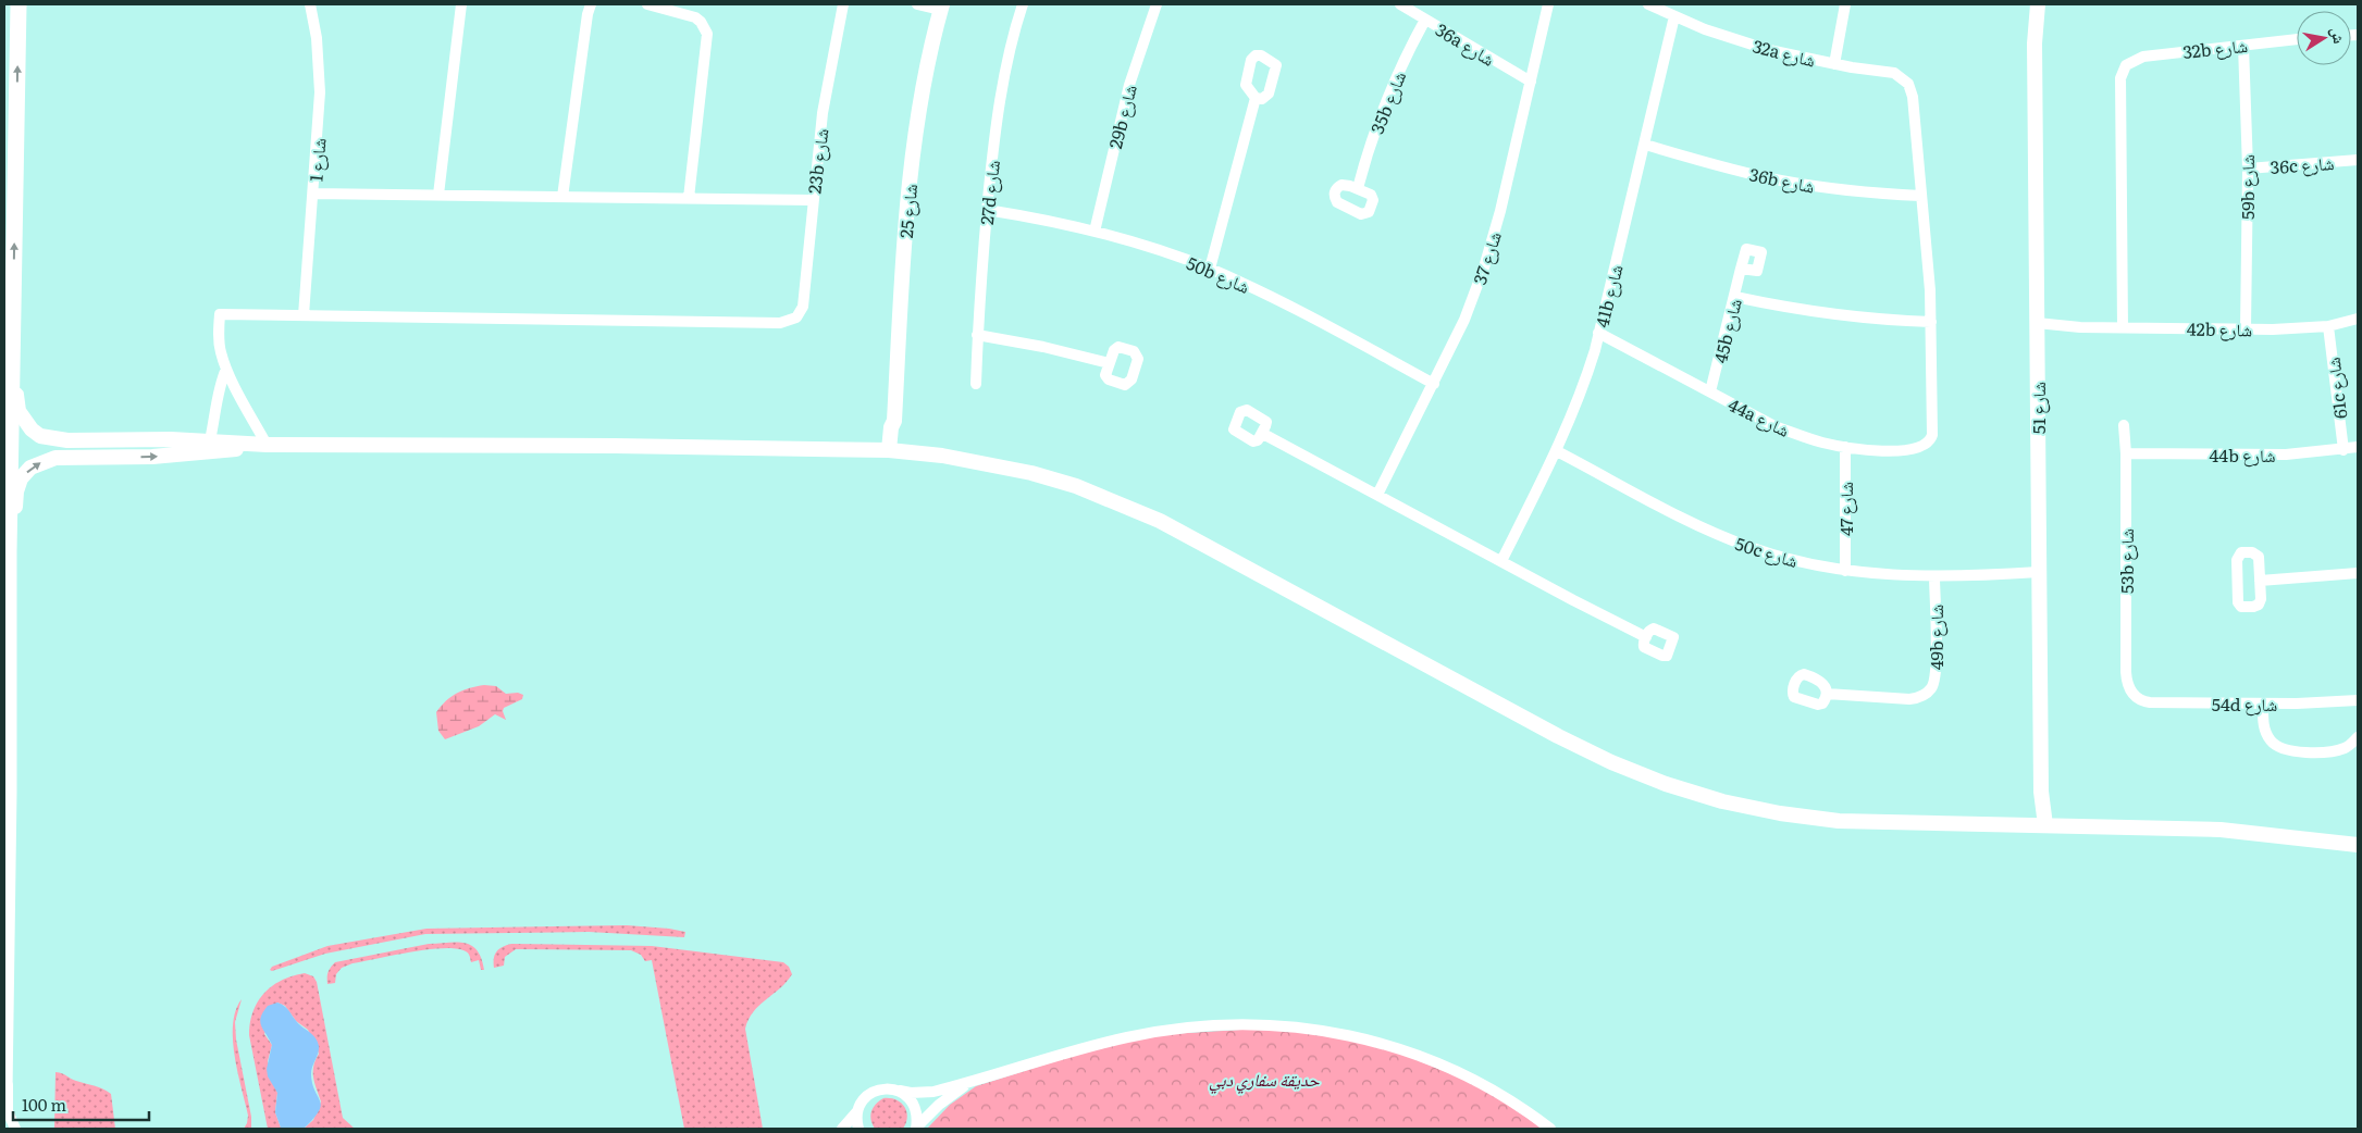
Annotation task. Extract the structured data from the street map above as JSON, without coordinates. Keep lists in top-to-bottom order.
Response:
{
  "streets": {
    "street": [
      "36a شارع",
      "32b شارع",
      "32a شارع",
      "35b شارع",
      "29b شارع",
      "شارع 1",
      "23b شارع",
      "36c شارع",
      "36b شارع",
      "59b شارع",
      "27d شارع",
      "شارع 25",
      "شارع 37",
      "50b شارع",
      "41b شارع",
      "42b شارع",
      "45b شارع",
      "61c شارع",
      "شارع 51",
      "44a شارع",
      "44b شارع",
      "شارع 47",
      "50c شارع",
      "53b شارع",
      "49b شارع",
      "54d شارع"
    ]
  },
  "crossings": [
    ["36a شارع", "35b شارع"],
    ["36a شارع", "شارع 37"],
    ["32b شارع", "59b شارع"],
    ["32b شارع", "42b شارع"],
    ["32a شارع", "36b شارع"],
    ["32a شارع", "41b شارع"],
    ["29b شارع", "50b شارع"],
    ["شارع 1", "23b شارع"],
    ["36c شارع", "59b شارع"],
    ["36b شارع", "41b شارع"],
    ["59b شارع", "42b شارع"],
    ["27d شارع", "50b شارع"],
    ["شارع 37", "50b شارع"],
    ["41b شارع", "44a شارع"],
    ["41b شارع", "50c شارع"],
    ["42b شارع", "61c شارع"],
    ["42b شارع", "شارع 51"],
    ["45b شارع", "44a شارع"],
    ["61c شارع", "44b شارع"],
    ["شارع 51", "50c شارع"],
    ["44a شارع", "شارع 47"],
    ["44b شارع", "53b شارع"],
    ["شارع 47", "50c شارع"],
    ["50c شارع", "49b شارع"],
    ["53b شارع", "54d شارع"]
  ],
  "parks": ["حديقة سفاري دبي"],
  "scale_bar": "100 m",
  "north": "right"
}
